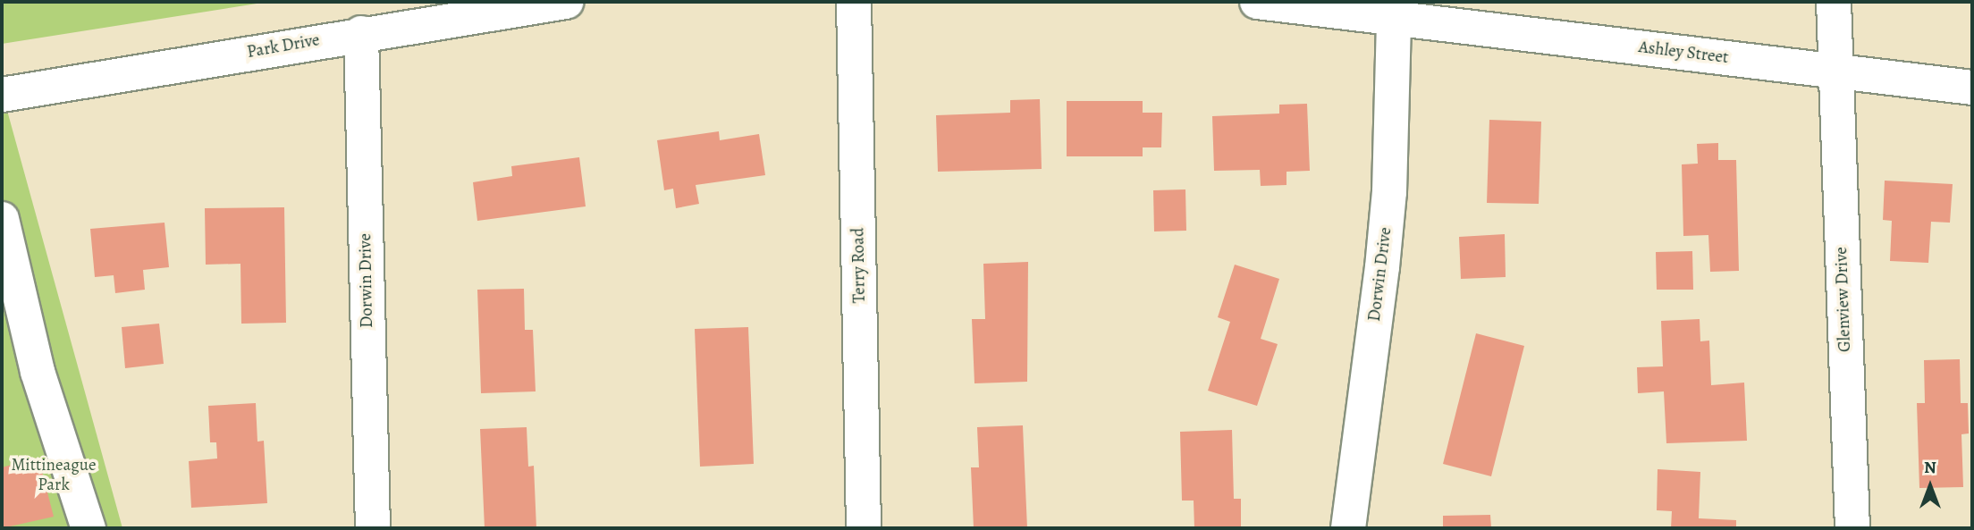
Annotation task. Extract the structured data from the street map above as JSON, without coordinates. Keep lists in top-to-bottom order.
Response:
{
  "streets": {
    "street": [
      "Park Drive",
      "Ashley Street",
      "Terry Road",
      "Dorwin Drive",
      "Glenview Drive"
    ]
  },
  "crossings": [
    ["Park Drive", "Dorwin Drive"],
    ["Ashley Street", "Dorwin Drive"],
    ["Ashley Street", "Glenview Drive"]
  ],
  "parks": ["Mittineague Park"],
  "north": "top"
}
